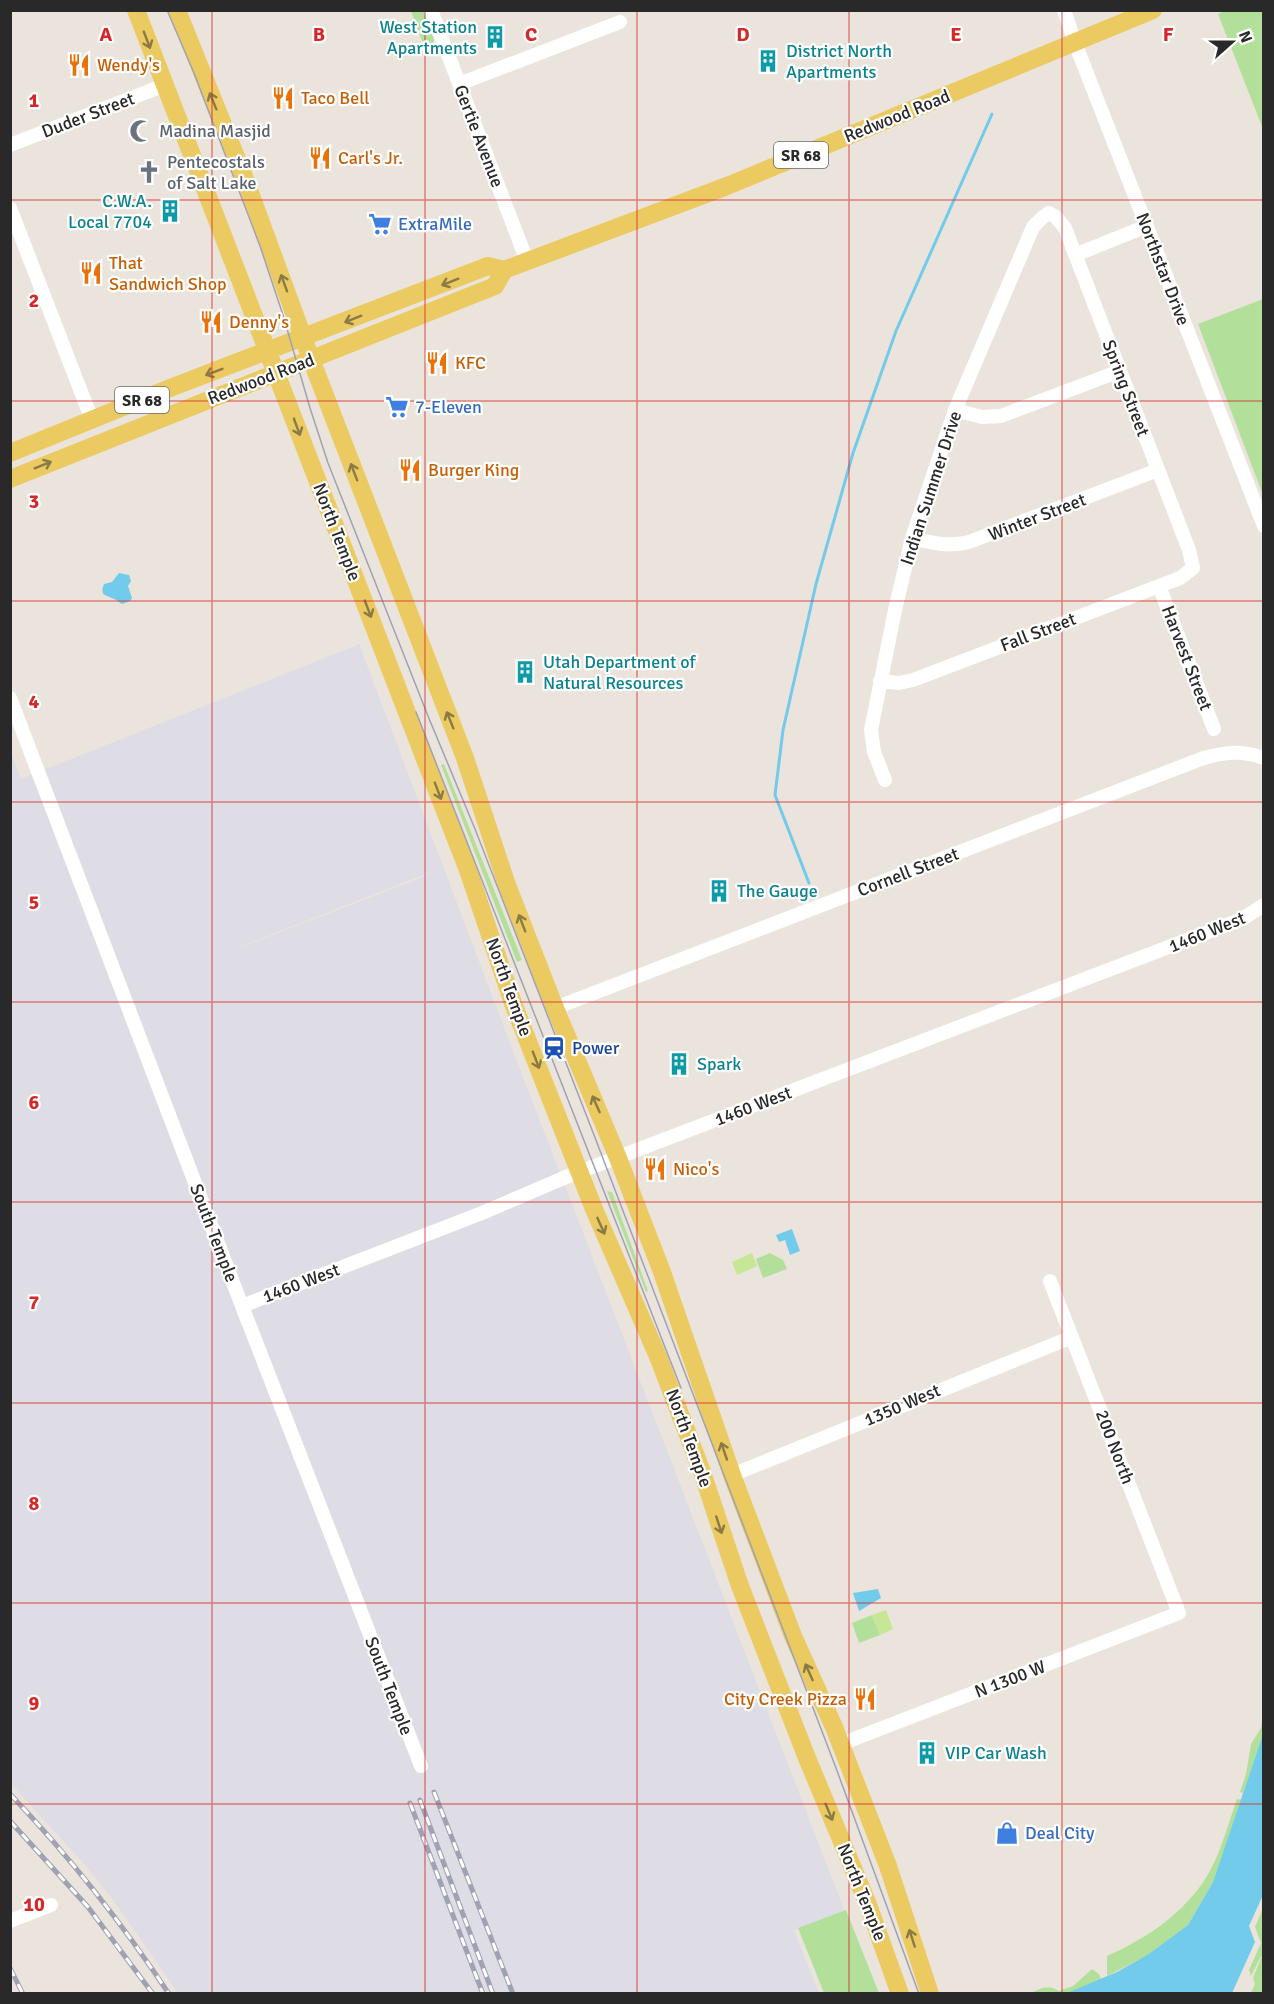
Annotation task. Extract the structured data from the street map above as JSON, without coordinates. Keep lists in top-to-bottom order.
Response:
{
  "streets": {
    "main road": ["Redwood Road", "SR 68", "North Temple"],
    "street": [
      "Duder Street",
      "Gertie Avenue",
      "Northstar Drive",
      "Spring Street",
      "Indian Summer Drive",
      "Winter Street",
      "Fall Street",
      "Harvest Street",
      "Cornell Street",
      "1460 West",
      "South Temple",
      "1350 West",
      "200 North",
      "N 1300 W"
    ]
  },
  "crossings": [
    ["Duder Street", "North Temple"],
    ["Redwood Road", "Gertie Avenue"],
    ["Redwood Road", "Northstar Drive"],
    ["Redwood Road", "North Temple"],
    ["Spring Street", "Indian Summer Drive"],
    ["Spring Street", "Winter Street"],
    ["Spring Street", "Fall Street"],
    ["Indian Summer Drive", "Winter Street"],
    ["Indian Summer Drive", "Fall Street"],
    ["North Temple", "Cornell Street"],
    ["North Temple", "1460 West"],
    ["North Temple", "1350 West"],
    ["North Temple", "N 1300 W"],
    ["Fall Street", "Harvest Street"],
    ["1460 West", "South Temple"],
    ["1350 West", "200 North"],
    ["200 North", "N 1300 W"]
  ],
  "places": {
    "building": [
      "West Station Apartments",
      "District North Apartments",
      "C.W.A. Local 7704",
      "Utah Department of Natural Resources",
      "The Gauge",
      "Spark",
      "VIP Car Wash"
    ],
    "restaurant": [
      "Wendy's",
      "Taco Bell",
      "Carl's Jr.",
      "That Sandwich Shop",
      "Denny's",
      "KFC",
      "Burger King",
      "Nico's",
      "City Creek Pizza"
    ],
    "mosque": ["Madina Masjid"],
    "church": ["Pentecostals of Salt Lake"],
    "supermarket": ["ExtraMile", "7-Eleven"],
    "station": ["Power"],
    "shop": ["Deal City"]
  },
  "north": "right",
  "grid": {
    "columns": [
      "A",
      "B",
      "C",
      "D",
      "E",
      "F"
    ],
    "rows": [
      "1",
      "2",
      "3",
      "4",
      "5",
      "6",
      "7",
      "8",
      "9",
      "10"
    ]
  }
}
